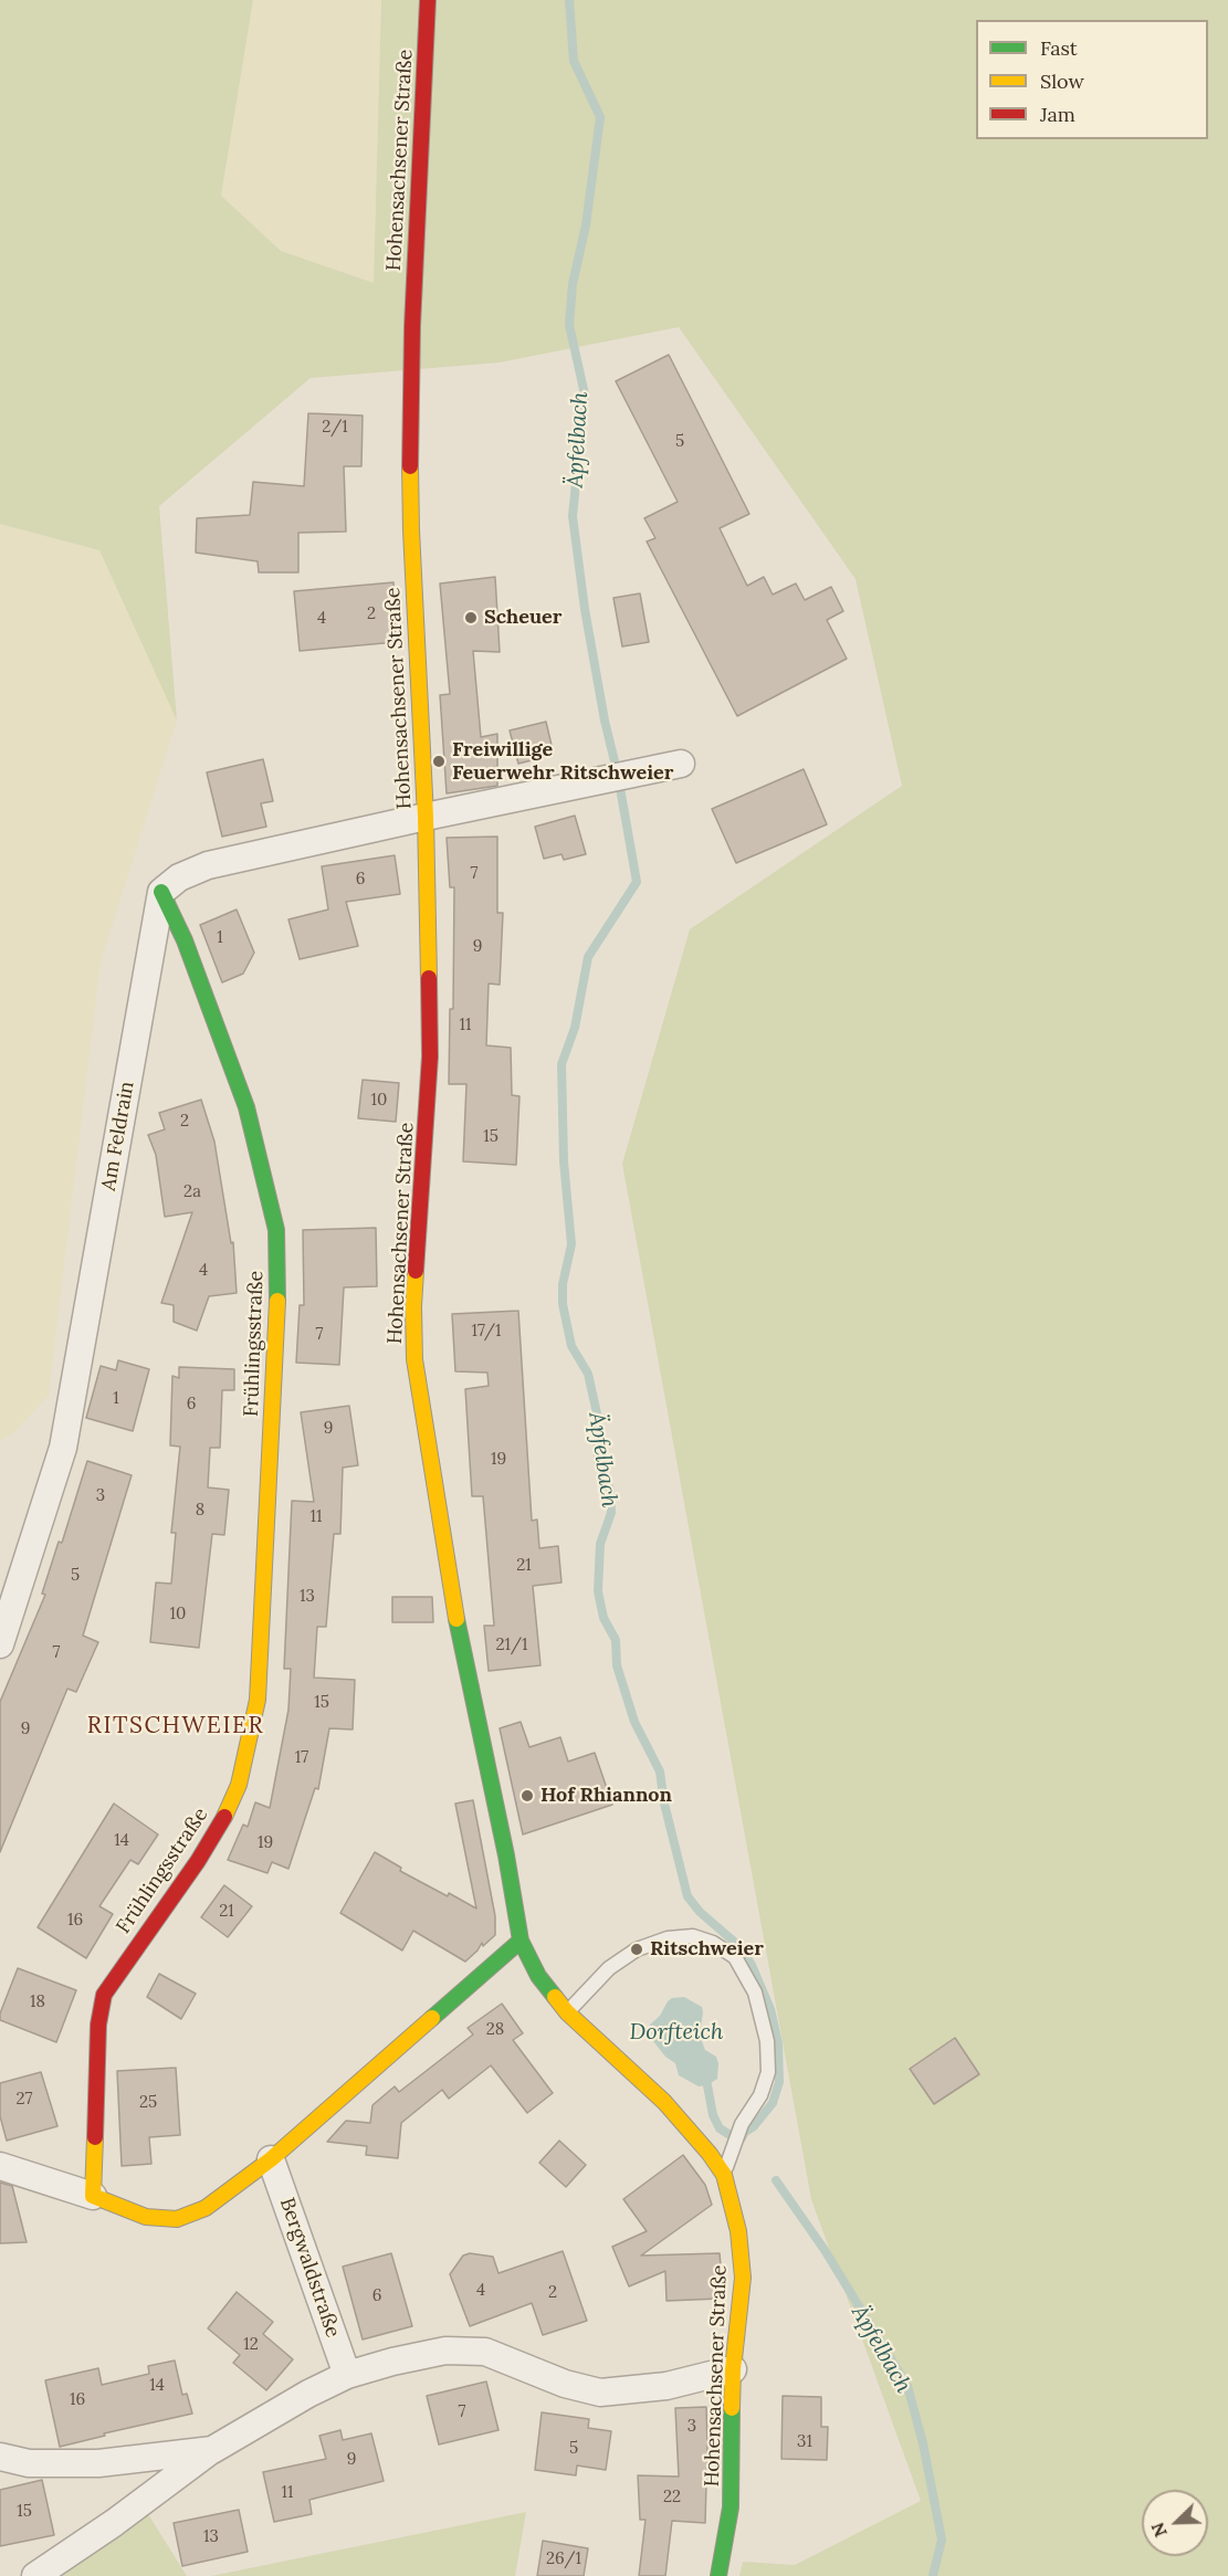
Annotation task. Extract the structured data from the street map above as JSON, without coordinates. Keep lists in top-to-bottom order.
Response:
{
  "streets": {
    "street": [
      "Hohensachsener Straße",
      "Am Feldrain",
      "Frühlingsstraße",
      "Bergwaldstraße"
    ]
  },
  "crossings": [
    ["Am Feldrain", "Frühlingsstraße"]
  ],
  "districts": ["RITSCHWEIER"],
  "water": ["Äpfelbach", "Dorfteich"],
  "places": [
    "Scheuer",
    "Freiwillige Feuerwehr Ritschweier",
    "Hof Rhiannon",
    "Ritschweier"
  ],
  "house_numbers": [
    "2/1",
    "5",
    "2",
    "4",
    "7",
    "6",
    "1",
    "9",
    "11",
    "10",
    "2",
    "15",
    "2a",
    "4",
    "17/1",
    "7",
    "1",
    "6",
    "9",
    "19",
    "3",
    "8",
    "11",
    "21",
    "5",
    "13",
    "10",
    "21/1",
    "7",
    "15",
    "9",
    "17",
    "14",
    "19",
    "21",
    "16",
    "18",
    "28",
    "27",
    "25",
    "4",
    "2",
    "6",
    "12",
    "14",
    "16",
    "7",
    "3",
    "31",
    "5",
    "9",
    "11",
    "22",
    "15",
    "13",
    "26/1"
  ],
  "legend": ["Fast", "Slow", "Jam"],
  "north": "bottom left"
}
